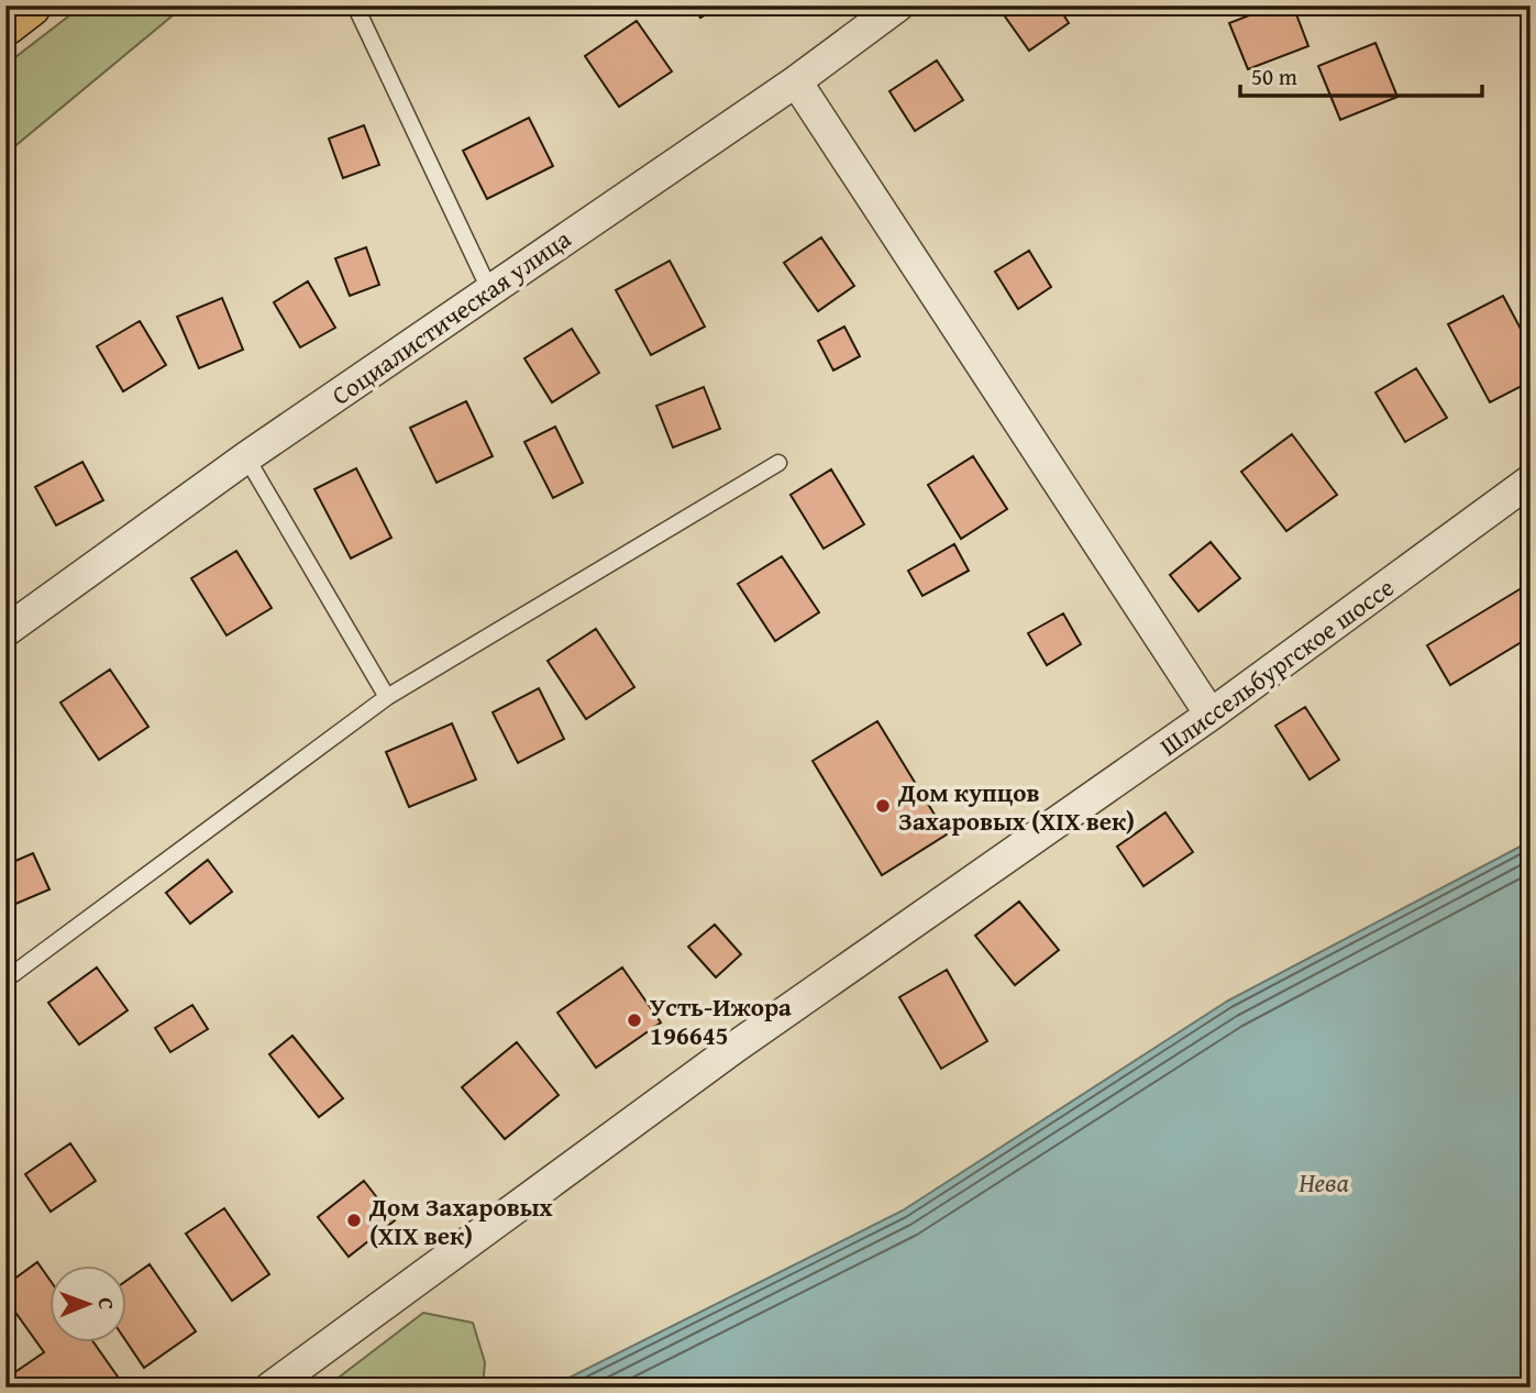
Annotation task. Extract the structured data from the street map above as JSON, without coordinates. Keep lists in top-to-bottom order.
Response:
{
  "streets": {
    "street": ["Социалистическая улица", "Шлиссельбургское шоссе"]
  },
  "water": ["Нева"],
  "places": ["Дом купцов Захаровых (XIX век)", "Усть-Ижора 196645", "Дом Захаровых (XIX век)"],
  "scale_bar": "50 m",
  "north": "right"
}
